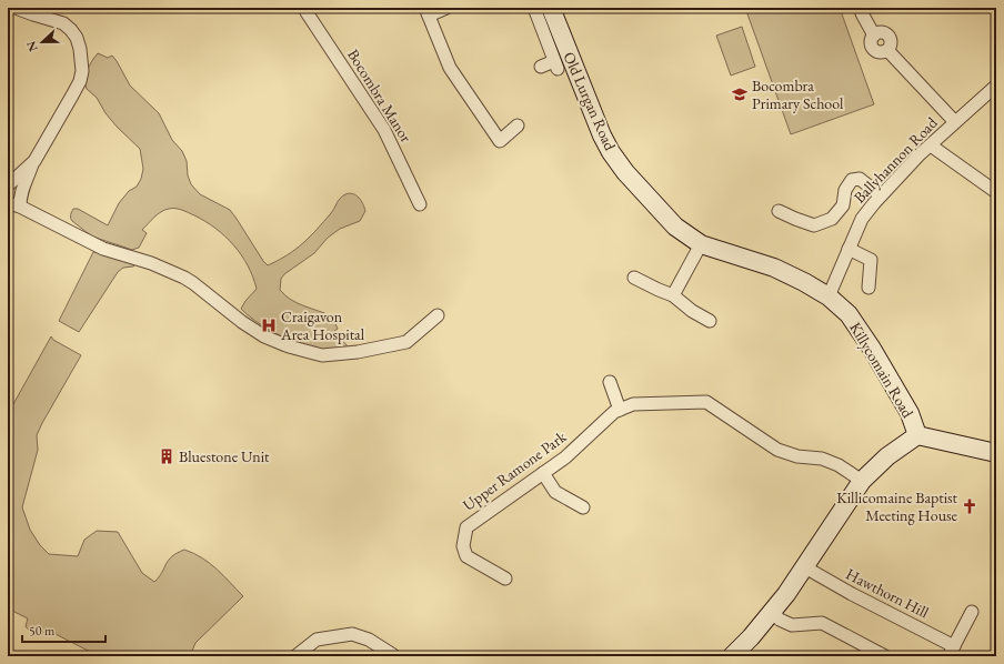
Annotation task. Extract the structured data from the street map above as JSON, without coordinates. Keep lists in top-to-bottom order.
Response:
{
  "streets": {
    "street": [
      "Bocombra Manor",
      "Old Lurgan Road",
      "Ballyhannon Road",
      "Killycomain Road",
      "Upper Ramone Park",
      "Hawthorn Hill"
    ]
  },
  "crossings": [
    ["Old Lurgan Road", "Killycomain Road"],
    ["Ballyhannon Road", "Killycomain Road"]
  ],
  "places": {
    "school or university": ["Bocombra Primary School"],
    "hospital": ["Craigavon Area Hospital"],
    "building": ["Bluestone Unit"],
    "church": ["Killicomaine Baptist Meeting House"]
  },
  "scale_bar": "50 m",
  "north": "left"
}
